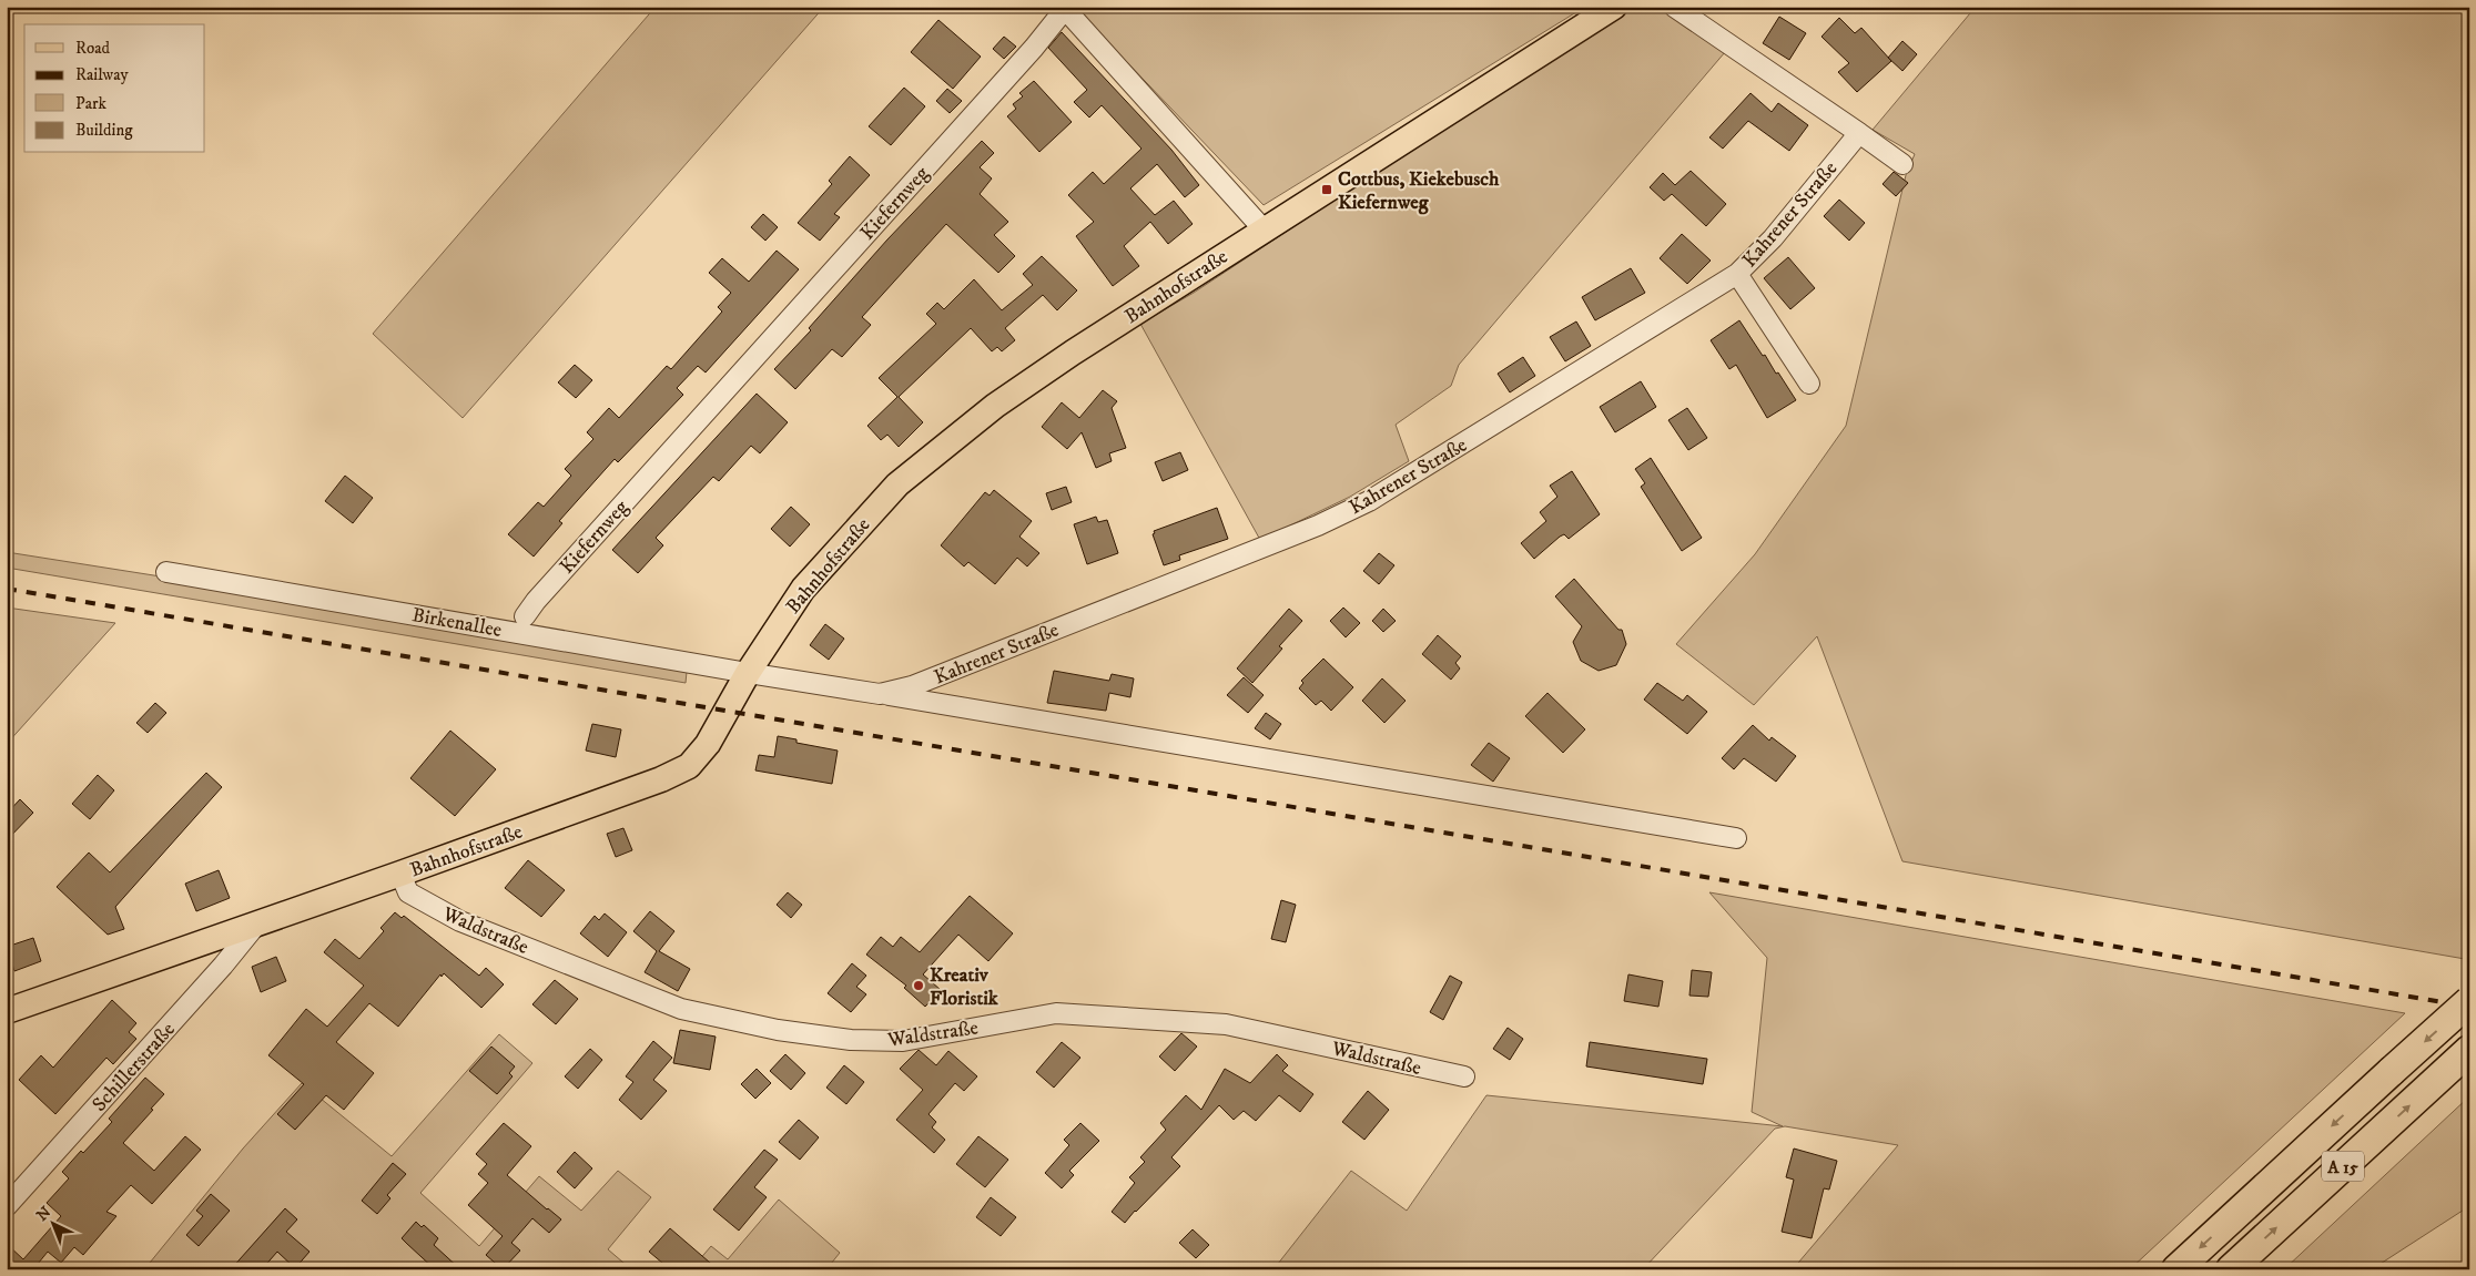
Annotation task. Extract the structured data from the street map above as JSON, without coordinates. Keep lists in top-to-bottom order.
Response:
{
  "streets": {
    "highway": ["A 15"],
    "main road": ["Bahnhofstraße"],
    "street": [
      "Kiefernweg",
      "Kahrener Straße",
      "Birkenallee",
      "Waldstraße",
      "Schillerstraße"
    ]
  },
  "crossings": [
    ["Kiefernweg", "Bahnhofstraße"],
    ["Kahrener Straße", "Bahnhofstraße"],
    ["Kahrener Straße", "Birkenallee"],
    ["Bahnhofstraße", "Birkenallee"],
    ["Bahnhofstraße", "Waldstraße"],
    ["Bahnhofstraße", "Schillerstraße"]
  ],
  "places": {
    "transit": ["Cottbus, Kiekebusch Kiefernweg"],
    "other": ["Kreativ Floristik"]
  },
  "legend": [
    "Road",
    "Railway",
    "Park",
    "Building"
  ],
  "north": "top left"
}
